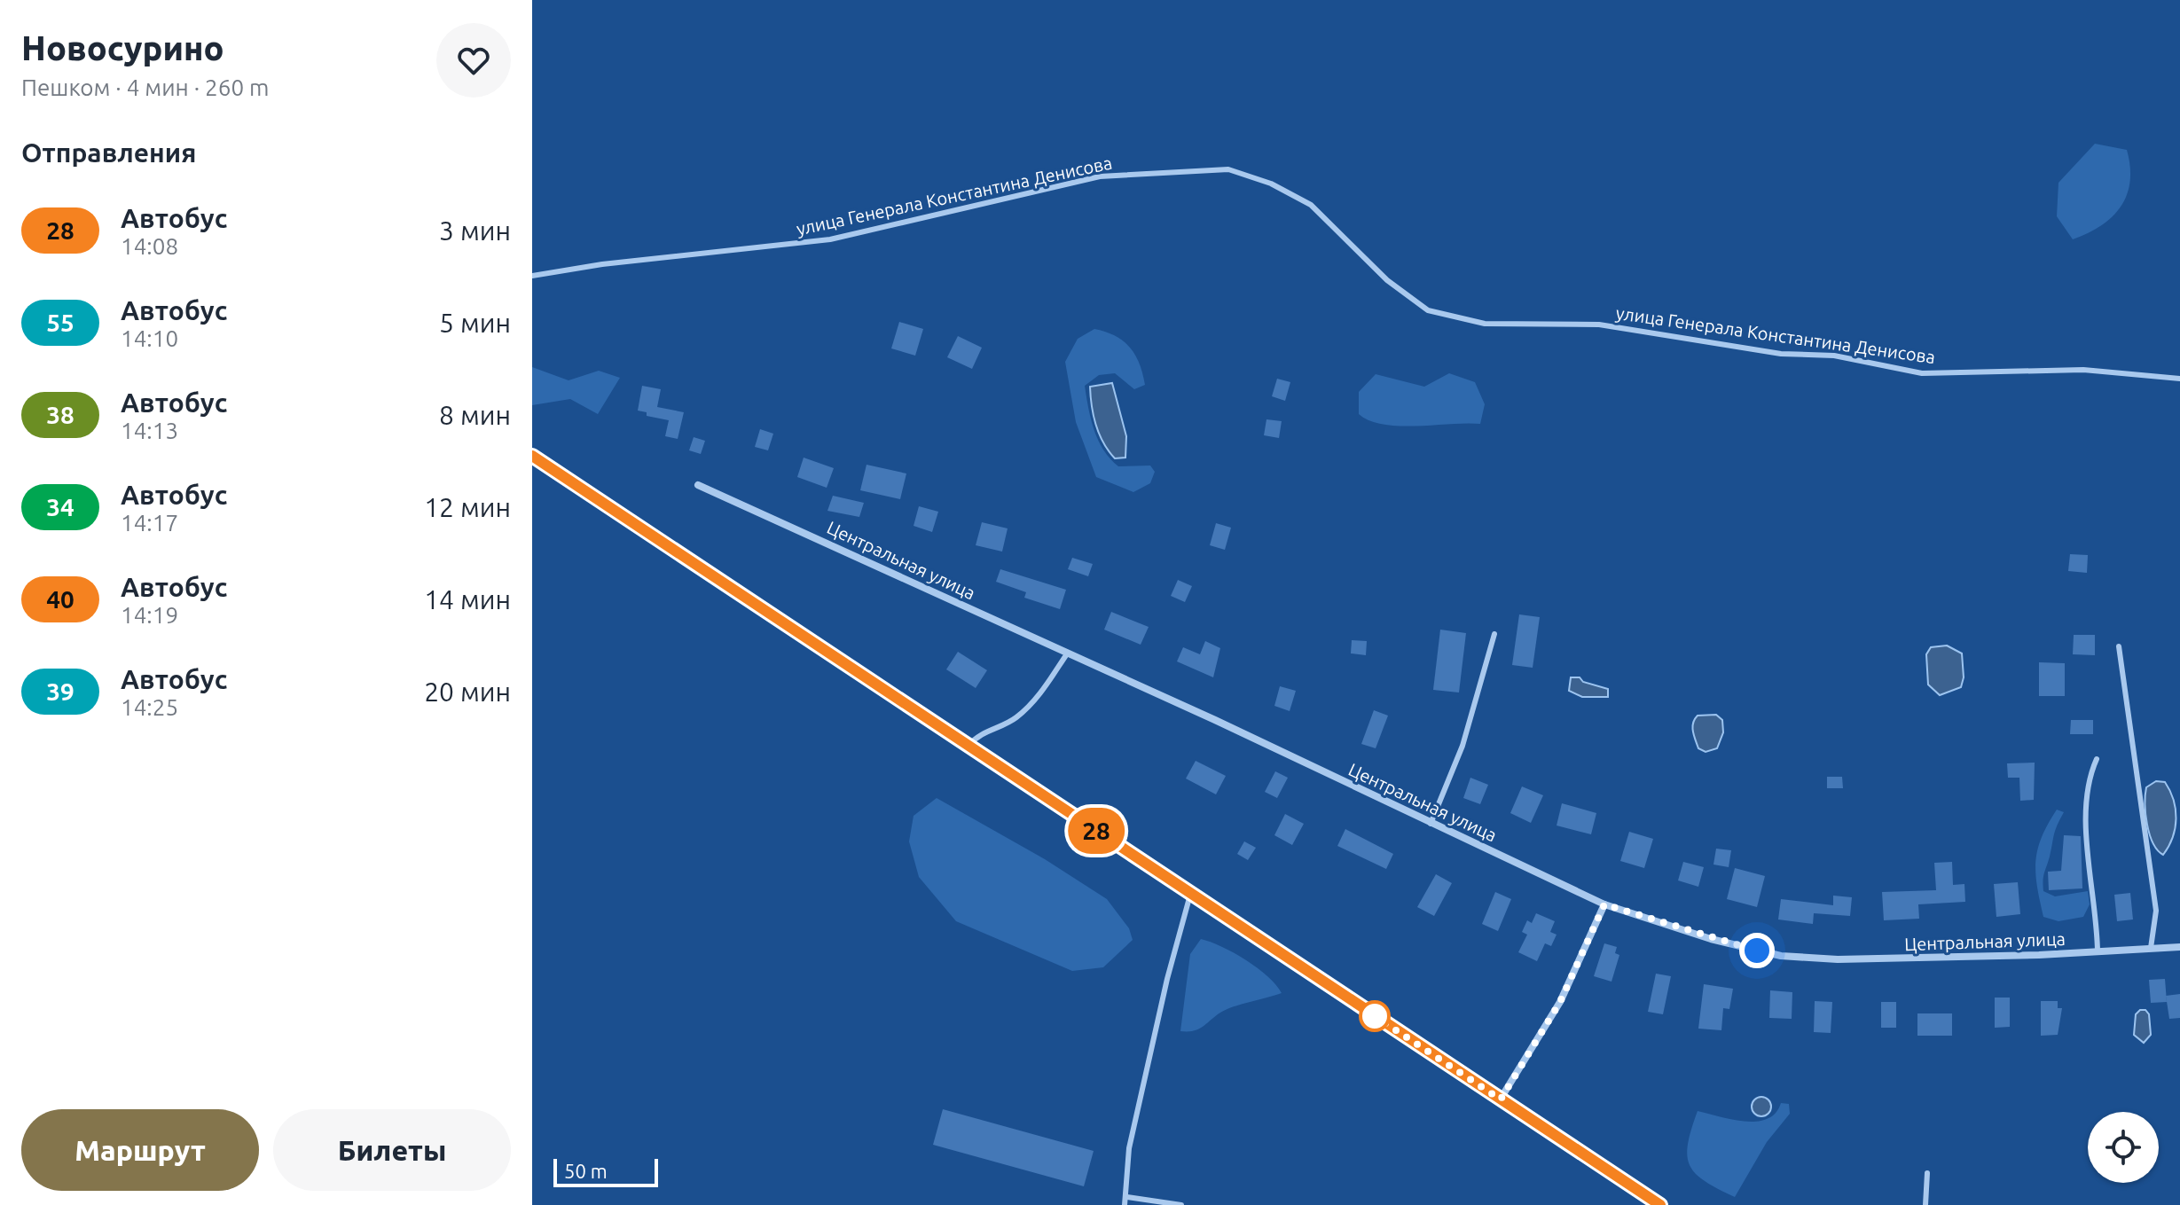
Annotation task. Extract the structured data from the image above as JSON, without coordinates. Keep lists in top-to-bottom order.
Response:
{
  "streets": {
    "street": ["Центральная улица"],
    "lane": ["улица Генерала Константина Денисова"]
  },
  "lines": ["bus line 28"],
  "scale_bar": "50 m",
  "page": {
    "heading": [
      ["Новосурино", "Пешком · 4 мин · 260 m"],
      "Отправления"
    ],
    "on_map": "28",
    "list": [
      {
        "mark": "28",
        "name": "Автобус",
        "note": "14:08",
        "value": "3 мин"
      },
      {
        "mark": "55",
        "name": "Автобус",
        "note": "14:10",
        "value": "5 мин"
      },
      {
        "mark": "38",
        "name": "Автобус",
        "note": "14:13",
        "value": "8 мин"
      },
      {
        "mark": "34",
        "name": "Автобус",
        "note": "14:17",
        "value": "12 мин"
      },
      {
        "mark": "40",
        "name": "Автобус",
        "note": "14:19",
        "value": "14 мин"
      },
      {
        "mark": "39",
        "name": "Автобус",
        "note": "14:25",
        "value": "20 мин"
      }
    ],
    "buttons": ["Маршрут", "Билеты"],
    "scale": "50 m"
  }
}
